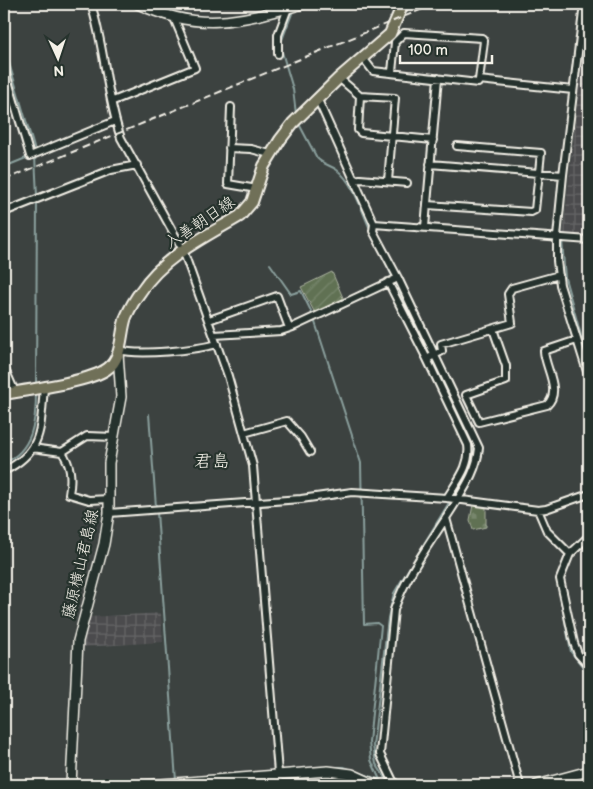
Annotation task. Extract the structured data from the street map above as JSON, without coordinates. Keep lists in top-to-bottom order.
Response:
{
  "streets": {
    "main road": ["入善朝日線"],
    "street": ["藤原横山君島線"]
  },
  "crossings": [
    ["入善朝日線", "藤原横山君島線"]
  ],
  "districts": ["君島"],
  "scale_bar": "100 m",
  "north": "bottom"
}
